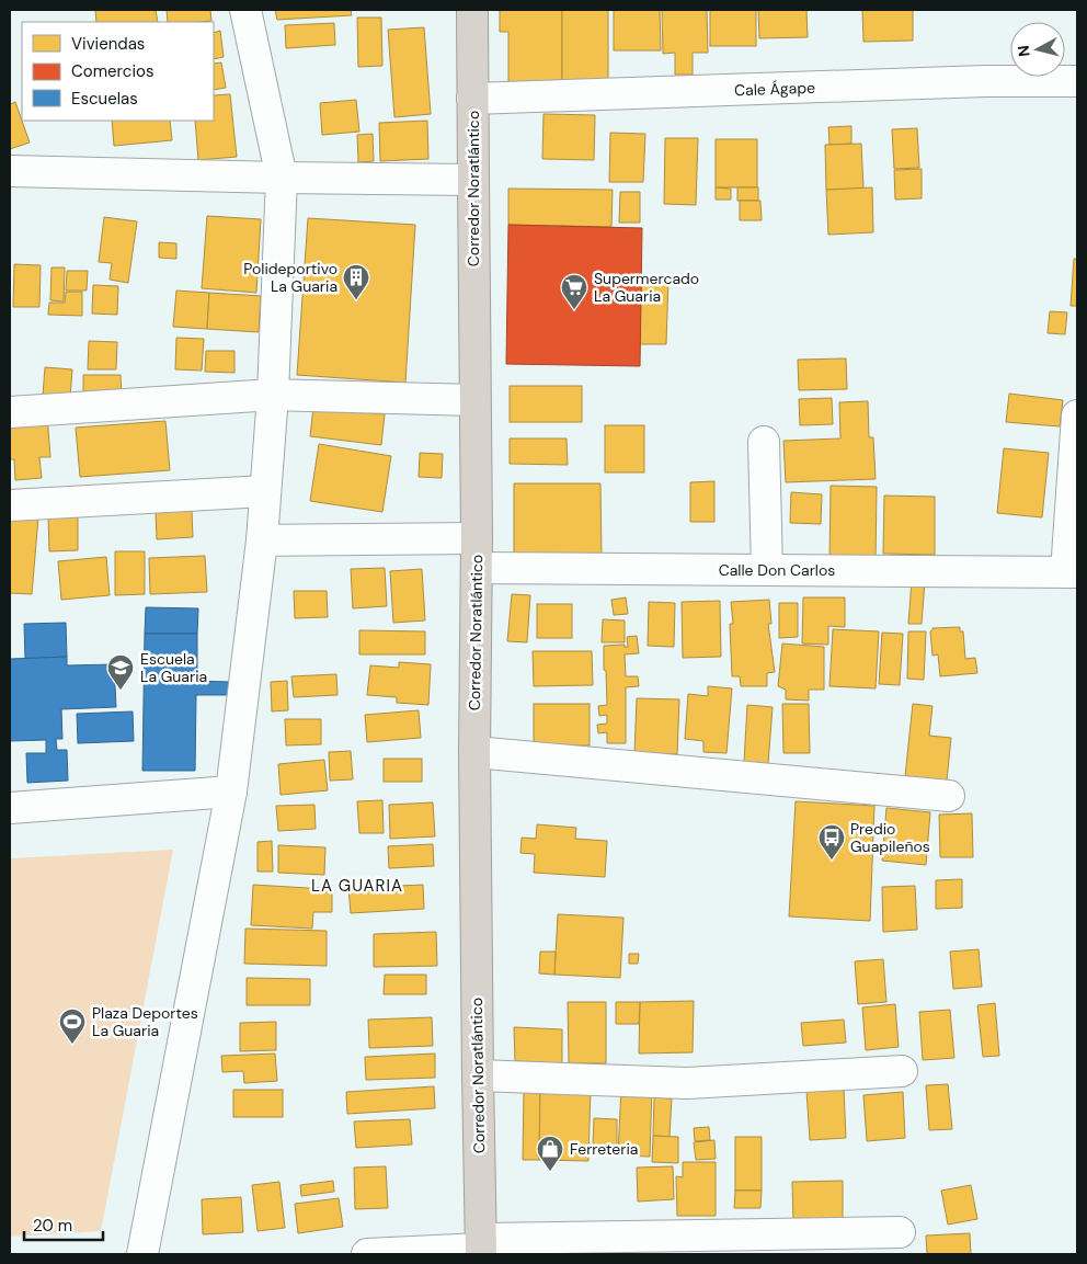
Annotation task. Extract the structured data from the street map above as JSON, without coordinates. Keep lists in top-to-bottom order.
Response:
{
  "streets": {
    "highway": ["Corredor Noratlántico"],
    "street": ["Cale Ágape", "Calle Don Carlos"]
  },
  "crossings": [
    ["Cale Ágape", "Corredor Noratlántico"],
    ["Corredor Noratlántico", "Calle Don Carlos"]
  ],
  "districts": ["LA GUARIA"],
  "places": {
    "building": ["Polideportivo La Guaria"],
    "supermarket": ["Supermercado La Guaria"],
    "school or university": ["Escuela La Guaria"],
    "bus stop": ["Predio Guapileños"],
    "sports": ["Plaza Deportes La Guaria"],
    "shop": ["Ferreteria"]
  },
  "legend": ["Viviendas", "Comercios", "Escuelas"],
  "scale_bar": "20 m",
  "north": "left"
}
